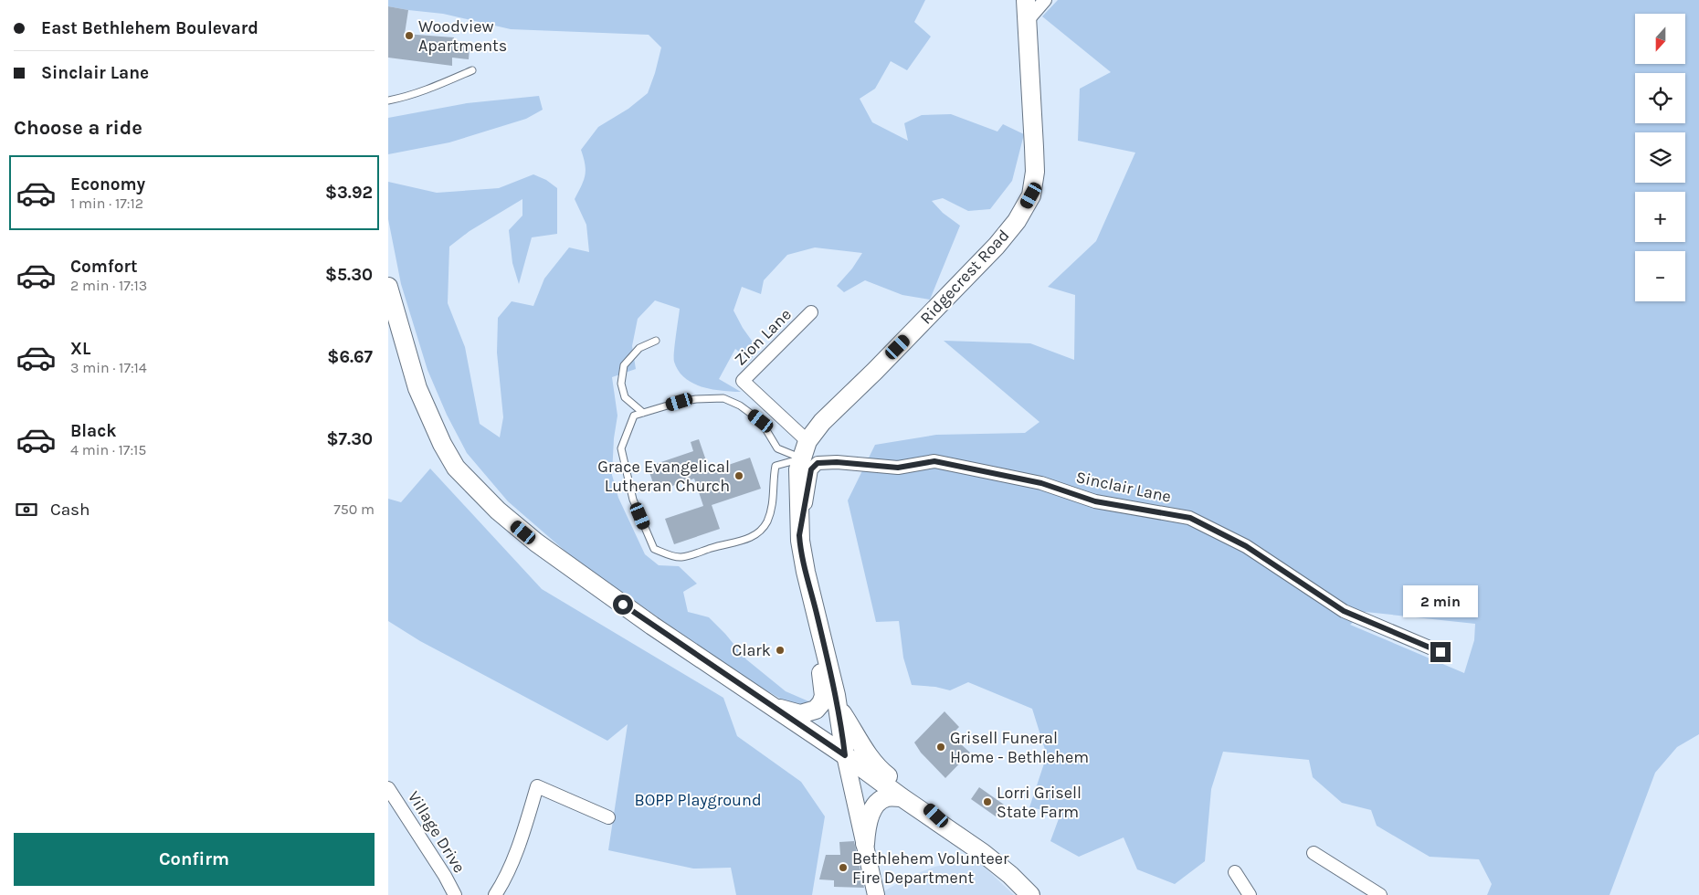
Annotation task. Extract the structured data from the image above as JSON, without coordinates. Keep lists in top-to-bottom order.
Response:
{
  "streets": {
    "main road": ["Ridgecrest Road"],
    "street": ["Zion Lane", "Sinclair Lane", "Village Drive"]
  },
  "crossings": [
    ["Ridgecrest Road", "Zion Lane"],
    ["Ridgecrest Road", "Sinclair Lane"]
  ],
  "parks": ["BOPP Playground"],
  "places": [
    "Woodview Apartments",
    "Grace Evangelical Lutheran Church",
    "Clark",
    "Grisell Funeral Home - Bethlehem",
    "Lorri Grisell State Farm",
    "Bethlehem Volunteer Fire Department"
  ],
  "north": "bottom",
  "page": {
    "banner": ["East Bethlehem Boulevard", "Sinclair Lane"],
    "map_buttons": ["+", "−"],
    "heading": "Choose a ride",
    "list": [
      {
        "name": "Economy",
        "note": "1 min · 17:12",
        "value": "$3.92"
      },
      {
        "name": "Comfort",
        "note": "2 min · 17:13",
        "value": "$5.30"
      },
      {
        "name": "XL",
        "note": "3 min · 17:14",
        "value": "$6.67"
      },
      {
        "name": "Black",
        "note": "4 min · 17:15",
        "value": "$7.30"
      }
    ],
    "pay": ["Cash", "750 m"],
    "bubble": "2 min",
    "buttons": "Confirm"
  }
}
